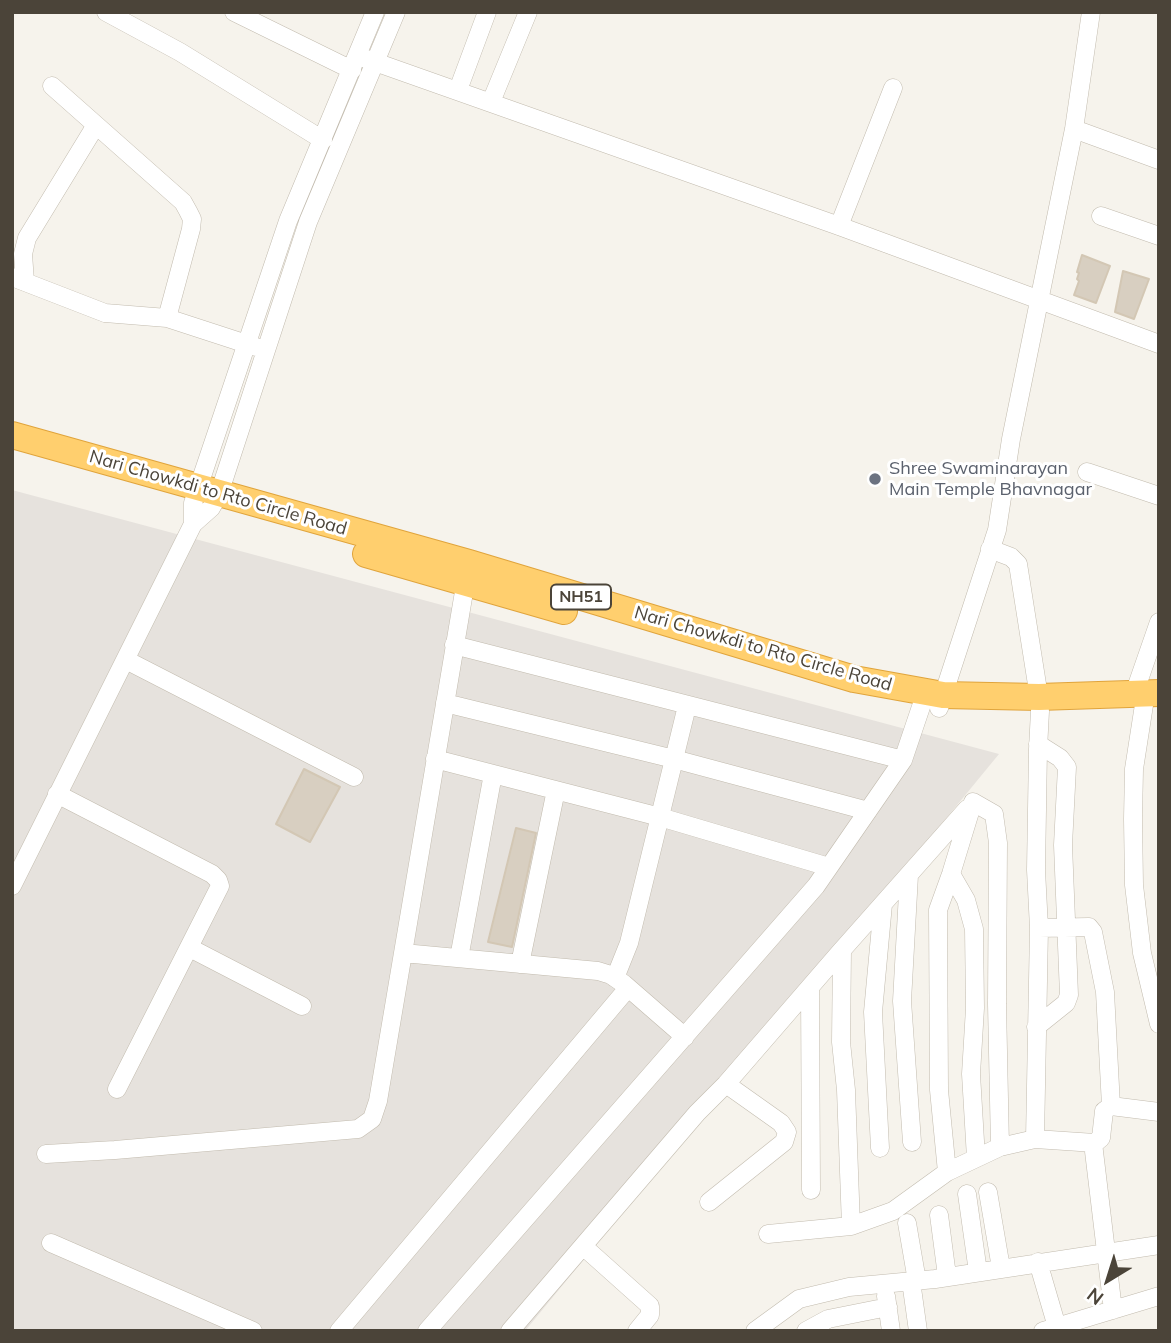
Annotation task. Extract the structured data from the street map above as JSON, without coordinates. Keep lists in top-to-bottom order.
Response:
{
  "streets": {
    "highway": ["Nari Chowkdi to Rto Circle Road", "NH51"]
  },
  "crossings": [
    ["Nari Chowkdi to Rto Circle Road", "NH51"]
  ],
  "places": ["Shree Swaminarayan Main Temple Bhavnagar"],
  "north": "bottom left"
}
